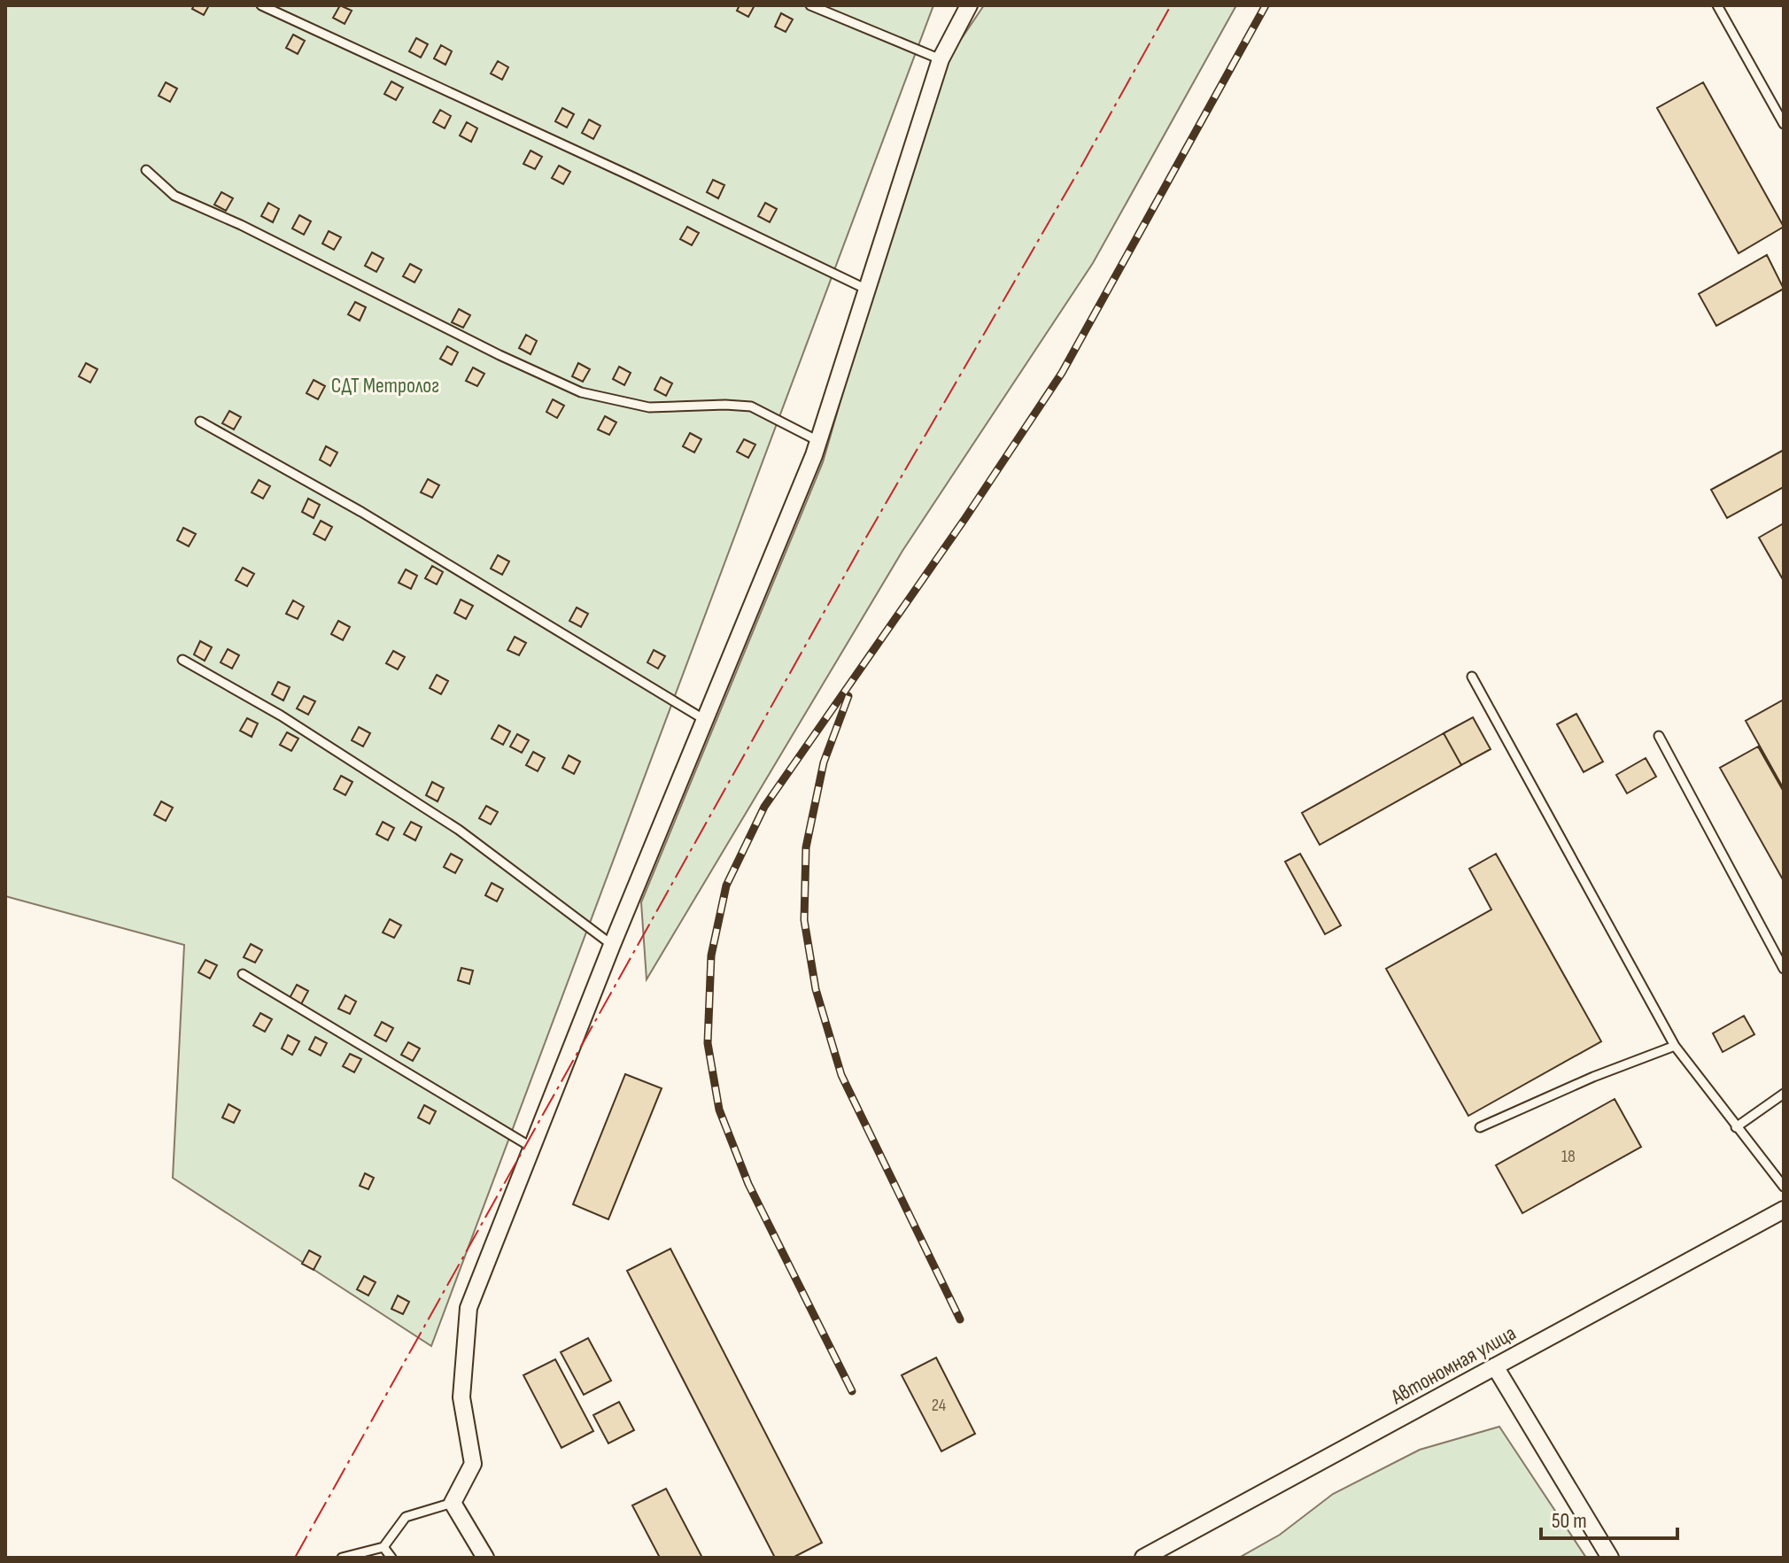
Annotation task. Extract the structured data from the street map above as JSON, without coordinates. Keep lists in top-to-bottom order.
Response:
{
  "streets": {
    "street": ["Автономная улица"]
  },
  "parks": ["СДТ Метролог"],
  "house_numbers": ["18", "24"],
  "scale_bar": "50 m"
}
